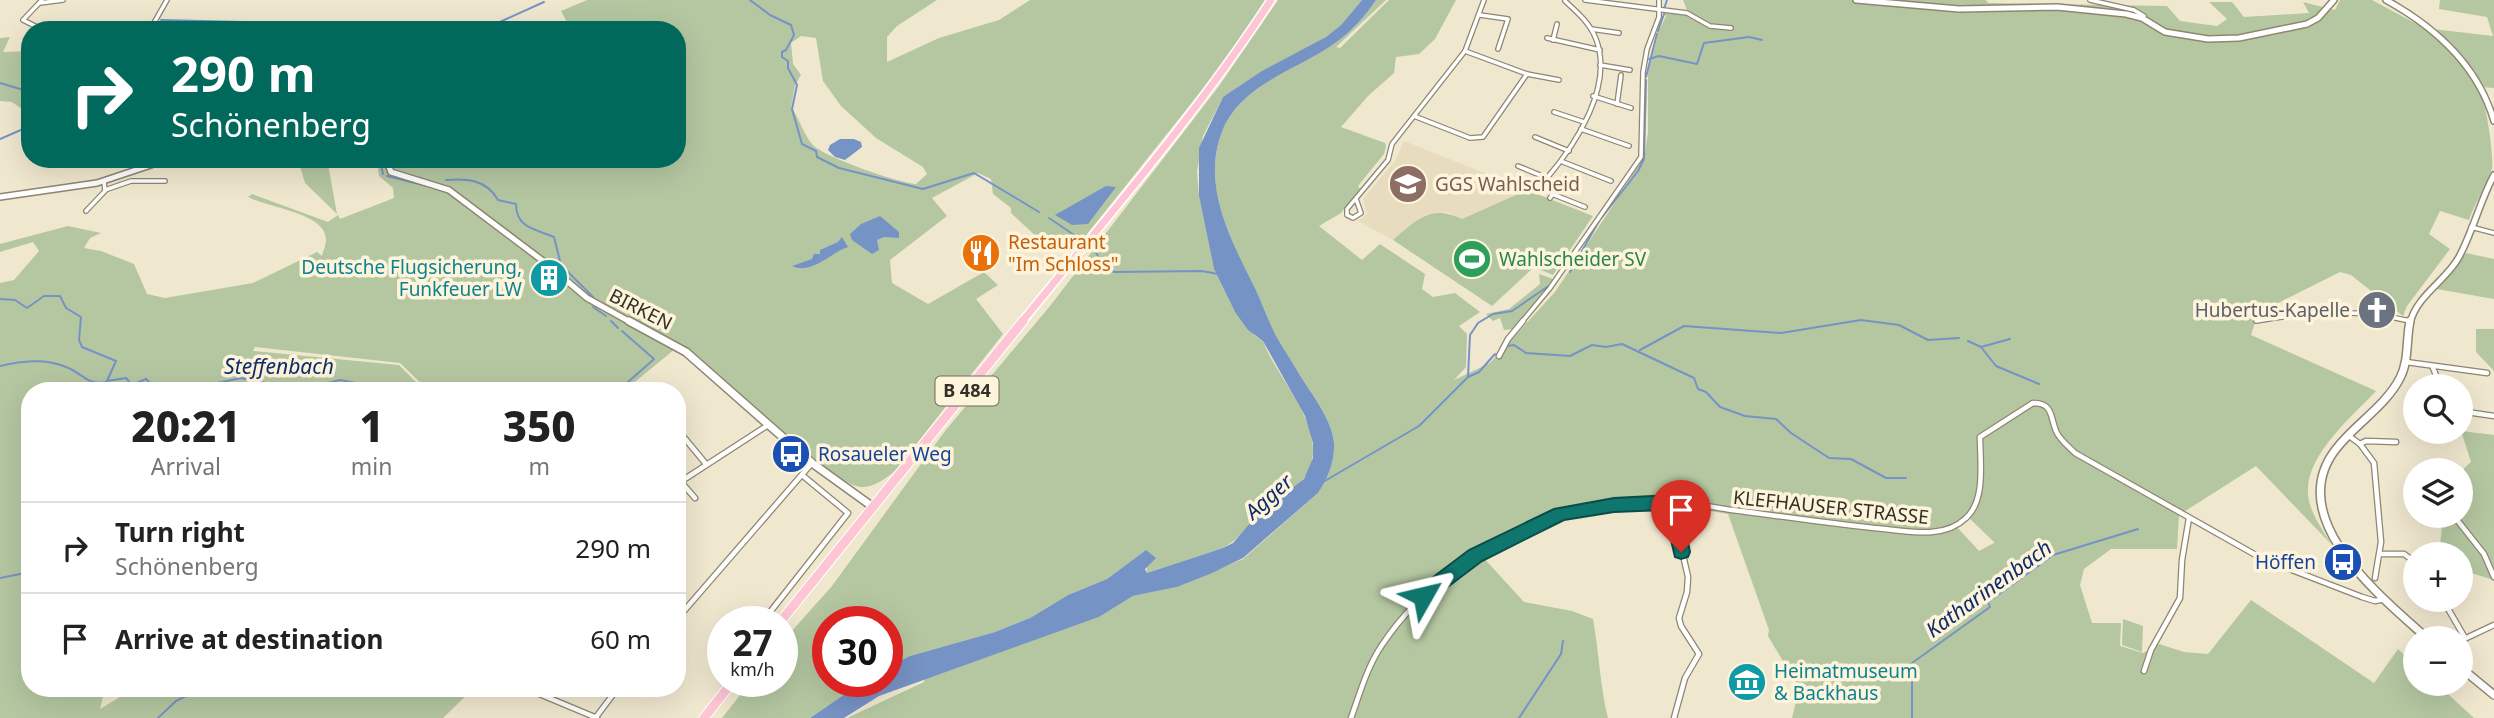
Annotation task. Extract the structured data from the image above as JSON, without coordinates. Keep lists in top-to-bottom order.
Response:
{
  "streets": {
    "main road": ["B 484"],
    "street": ["BIRKEN", "KLEFHAUSER STRASSE"]
  },
  "crossings": [
    ["BIRKEN", "B 484"]
  ],
  "water": ["Steffenbach", "Agger", "Katharinenbach"],
  "places": {
    "school or university": ["GGS Wahlscheid"],
    "restaurant": ["Restaurant \"Im Schloss\""],
    "sports": ["Wahlscheider SV"],
    "building": ["Deutsche Flugsicherung, Funkfeuer LW"],
    "church": ["Hubertus-Kapelle"],
    "bus stop": ["Rosaueler Weg", "Höffen"],
    "museum": ["Heimatmuseum & Backhaus"]
  },
  "page": {
    "turn": ["290 m", "Schönenberg"],
    "map_buttons": ["+", "−"],
    "eta": [
      "20:21",
      "Arrival",
      "1",
      "min",
      "350",
      "m"
    ],
    "list": [
      {
        "name": "Turn right",
        "note": "Schönenberg",
        "value": "290 m"
      },
      {
        "name": "Arrive at destination",
        "value": "60 m"
      }
    ],
    "speed": "27 km/h",
    "limit": "30"
  }
}
